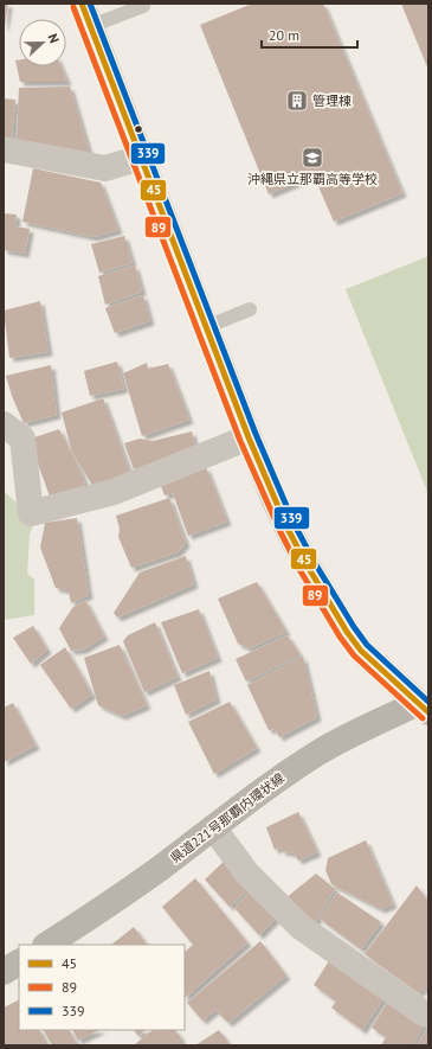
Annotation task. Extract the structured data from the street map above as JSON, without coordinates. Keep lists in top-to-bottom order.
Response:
{
  "streets": {
    "main road": ["県道221号那覇内環状線"]
  },
  "places": {
    "building": ["管理棟"],
    "school or university": ["沖縄県立那覇高等学校"]
  },
  "lines": ["transit line 45", "transit line 339", "transit line 89"],
  "legend": ["45", "89", "339"],
  "scale_bar": "20 m",
  "north": "right"
}
